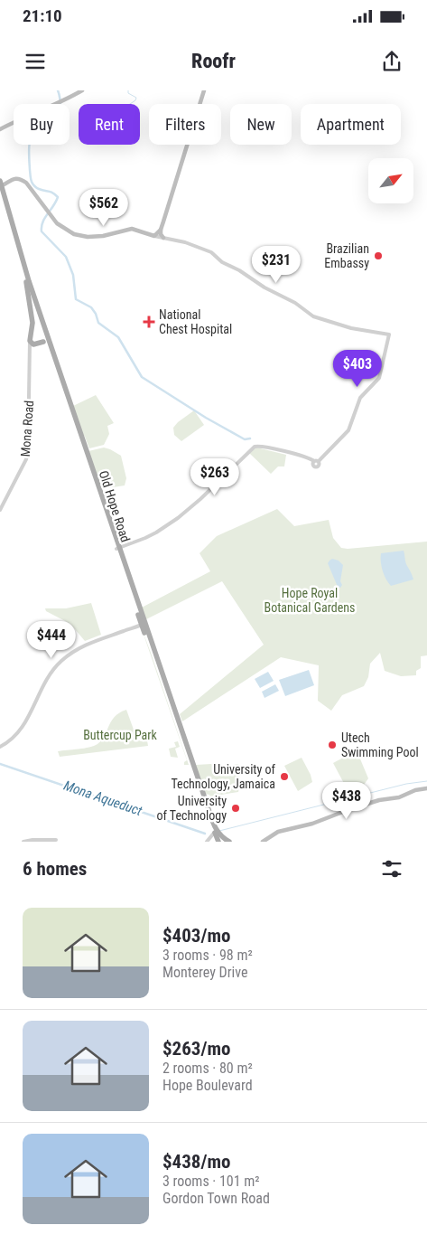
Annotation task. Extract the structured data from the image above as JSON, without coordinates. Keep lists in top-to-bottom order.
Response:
{
  "streets": {
    "main road": ["Old Hope Road"],
    "street": ["Mona Road"]
  },
  "water": ["Mona Aqueduct"],
  "parks": ["Hope Royal Botanical Gardens", "Buttercup Park"],
  "places": {
    "other": [
      "Brazilian Embassy",
      "Utech Swimming Pool",
      "University of Technology, Jamaica",
      "University of Technology"
    ],
    "health": ["National Chest Hospital"]
  },
  "north": "top right",
  "page": {
    "status": "21:10",
    "header": "Roofr",
    "chip": [
      "Buy",
      "Rent",
      "Filters",
      "New",
      "Apartment"
    ],
    "price": [
      "$562",
      "$231",
      "$403",
      "$263",
      "$444",
      "$438"
    ],
    "heading": "6 homes",
    "list": [
      {
        "name": "$403/mo",
        "note": "3 rooms · 98 m² · Monterey Drive"
      },
      {
        "name": "$263/mo",
        "note": "2 rooms · 80 m² · Hope Boulevard"
      },
      {
        "name": "$438/mo",
        "note": "3 rooms · 101 m² · Gordon Town Road"
      }
    ]
  }
}
